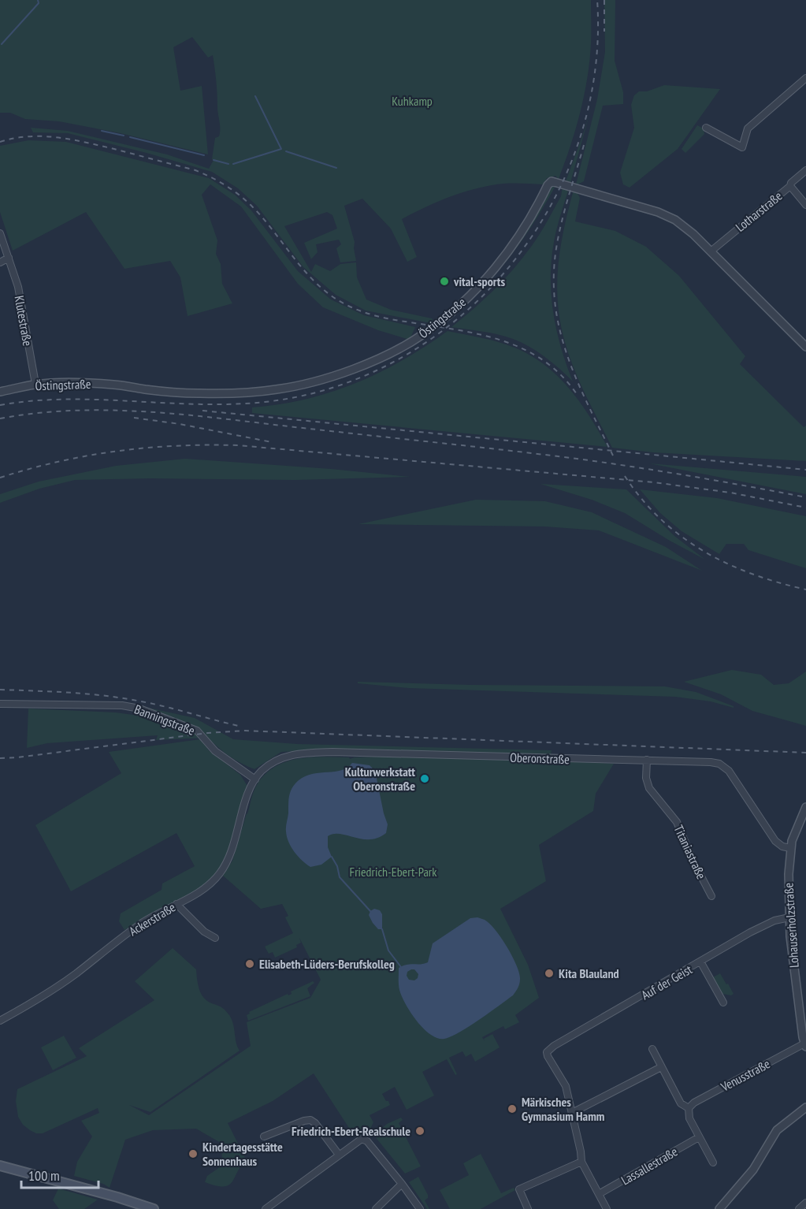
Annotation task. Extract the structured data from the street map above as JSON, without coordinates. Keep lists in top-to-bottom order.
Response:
{
  "streets": {
    "street": [
      "Lotharstraße",
      "Östingstraße",
      "Klutestraße",
      "Banningstraße",
      "Oberonstraße",
      "Titaniastraße",
      "Ackerstraße",
      "Lohauserholzstraße",
      "Auf der Geist",
      "Venusstraße",
      "Lassallestraße"
    ]
  },
  "crossings": [
    ["Lotharstraße", "Östingstraße"],
    ["Östingstraße", "Klutestraße"],
    ["Banningstraße", "Oberonstraße"],
    ["Banningstraße", "Ackerstraße"],
    ["Oberonstraße", "Titaniastraße"],
    ["Oberonstraße", "Ackerstraße"],
    ["Oberonstraße", "Lohauserholzstraße"],
    ["Lohauserholzstraße", "Auf der Geist"],
    ["Lohauserholzstraße", "Venusstraße"]
  ],
  "parks": ["Kuhkamp", "Friedrich-Ebert-Park"],
  "places": [
    "vital-sports",
    "Kulturwerkstatt Oberonstraße",
    "Elisabeth-Lüders-Berufskolleg",
    "Kita Blauland",
    "Märkisches Gymnasium Hamm",
    "Friedrich-Ebert-Realschule",
    "Kindertagesstätte Sonnenhaus"
  ],
  "scale_bar": "100 m"
}
